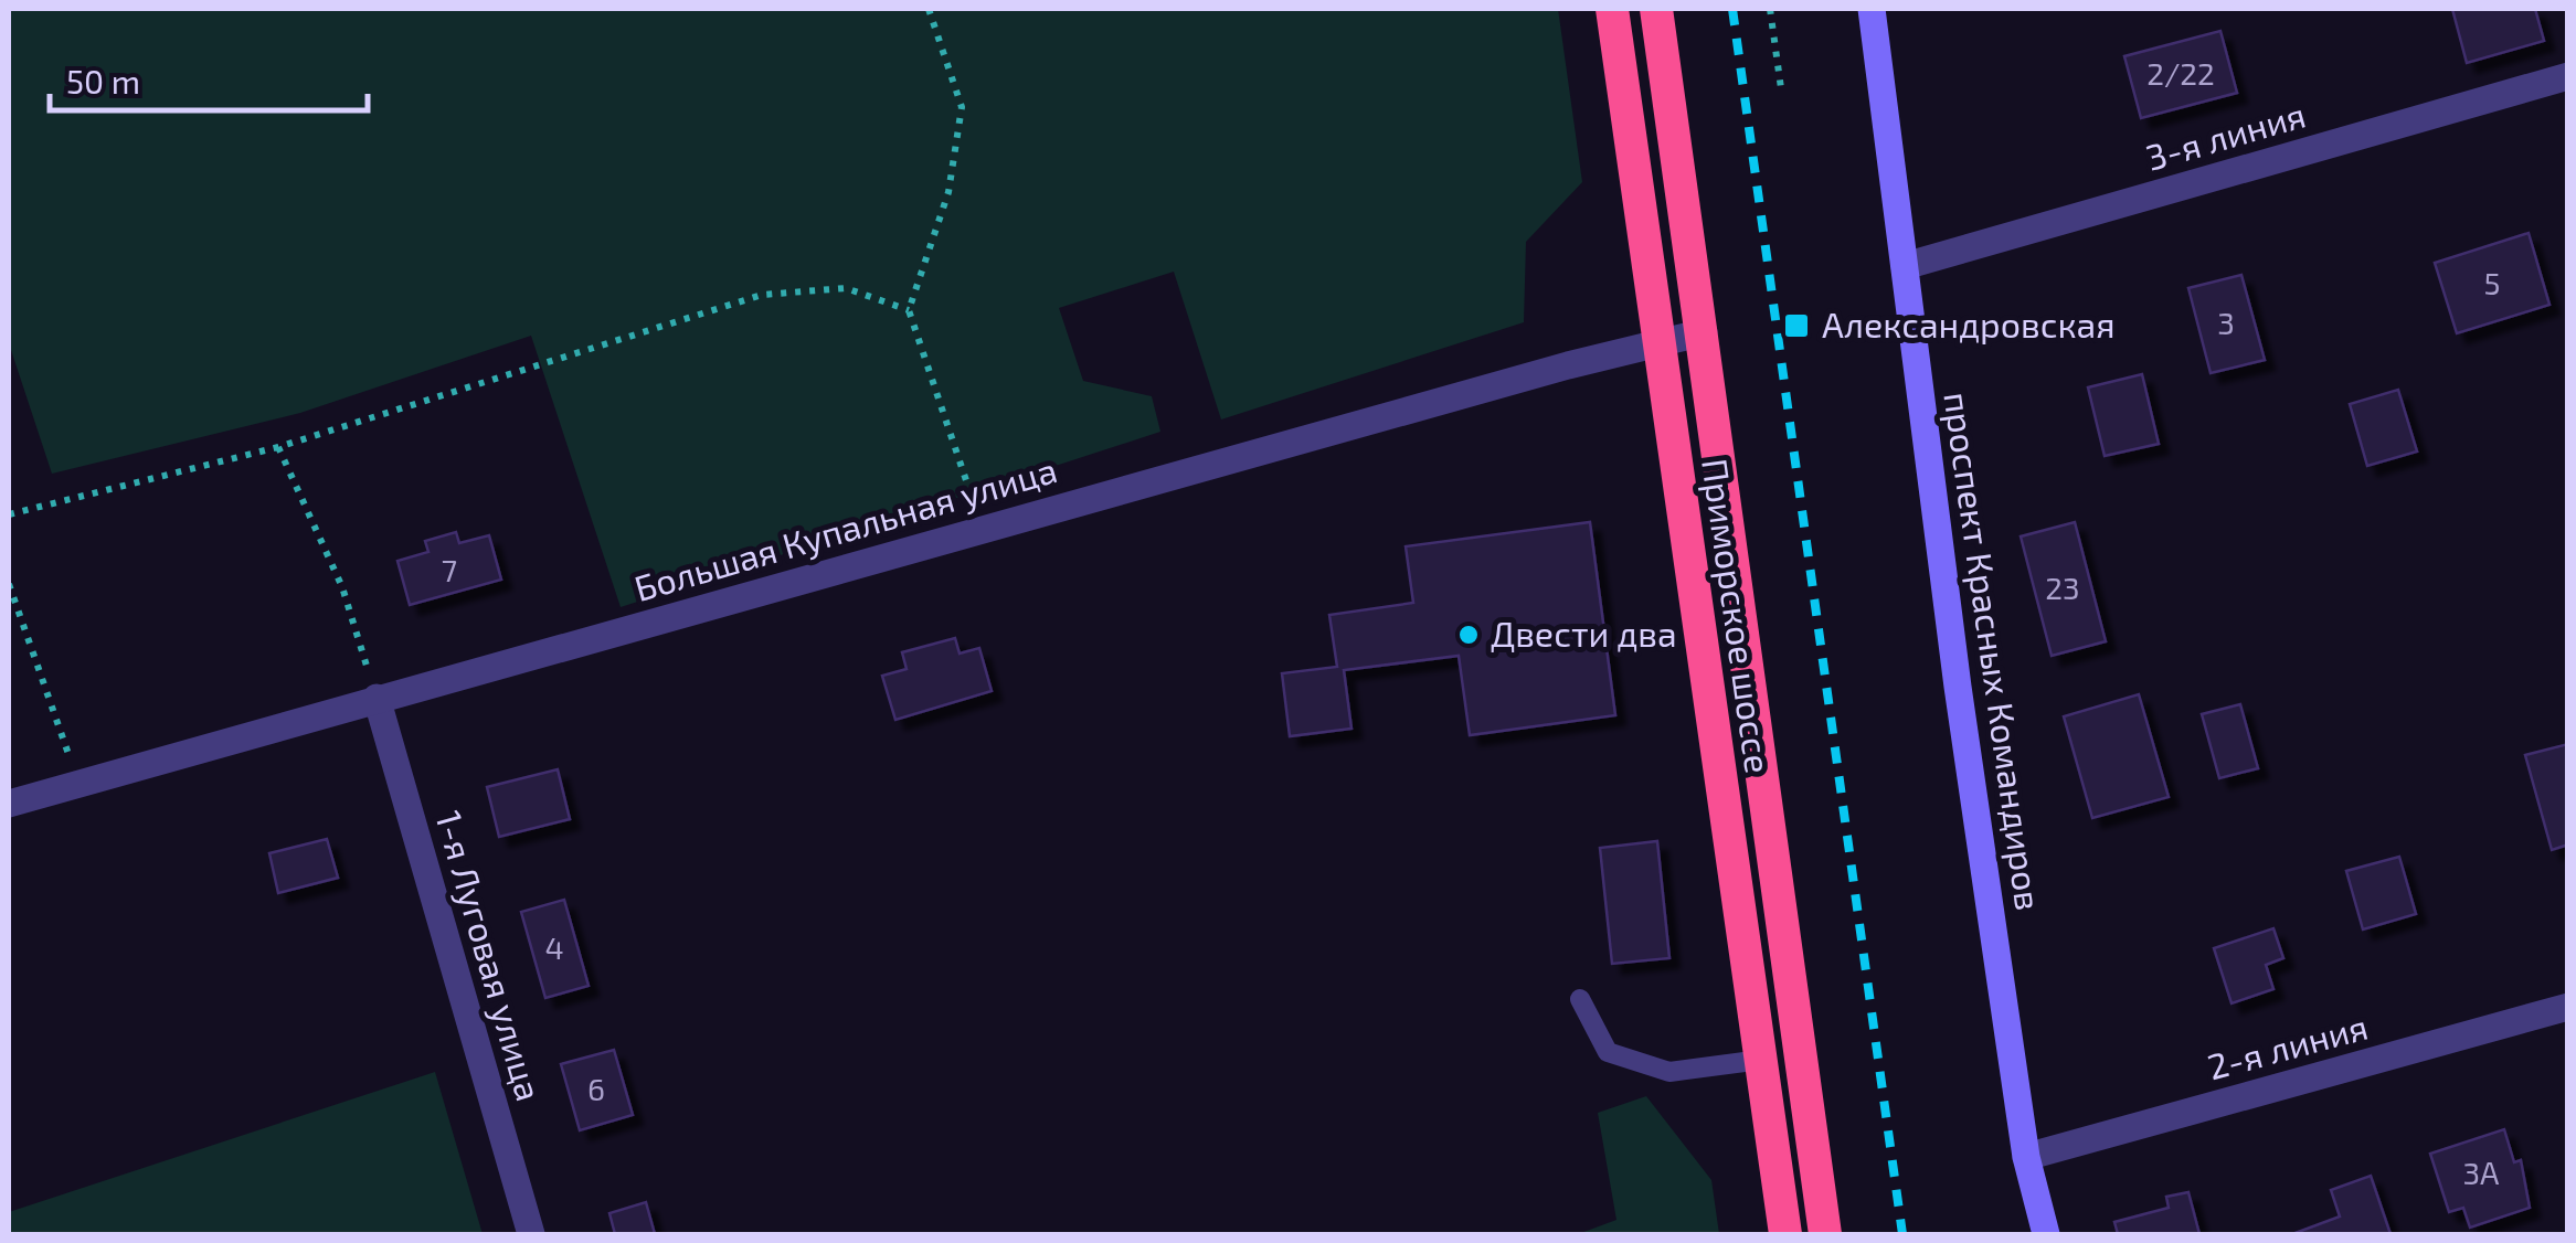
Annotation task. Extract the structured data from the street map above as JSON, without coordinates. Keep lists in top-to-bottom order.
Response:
{
  "streets": {
    "highway": ["Приморское шоссе"],
    "street": [
      "3-я линия",
      "Большая Купальная улица",
      "проспект Красных Командиров",
      "1-я Луговая улица",
      "2-я линия"
    ]
  },
  "crossings": [
    ["3-я линия", "проспект Красных Командиров"],
    ["Большая Купальная улица", "Приморское шоссе"],
    ["Большая Купальная улица", "1-я Луговая улица"],
    ["проспект Красных Командиров", "2-я линия"]
  ],
  "places": {
    "transit": ["Александровская"],
    "other": ["Двести два"]
  },
  "house_numbers": [
    "2/22",
    "5",
    "3",
    "7",
    "23",
    "4",
    "6",
    "3А"
  ],
  "scale_bar": "50 m"
}
